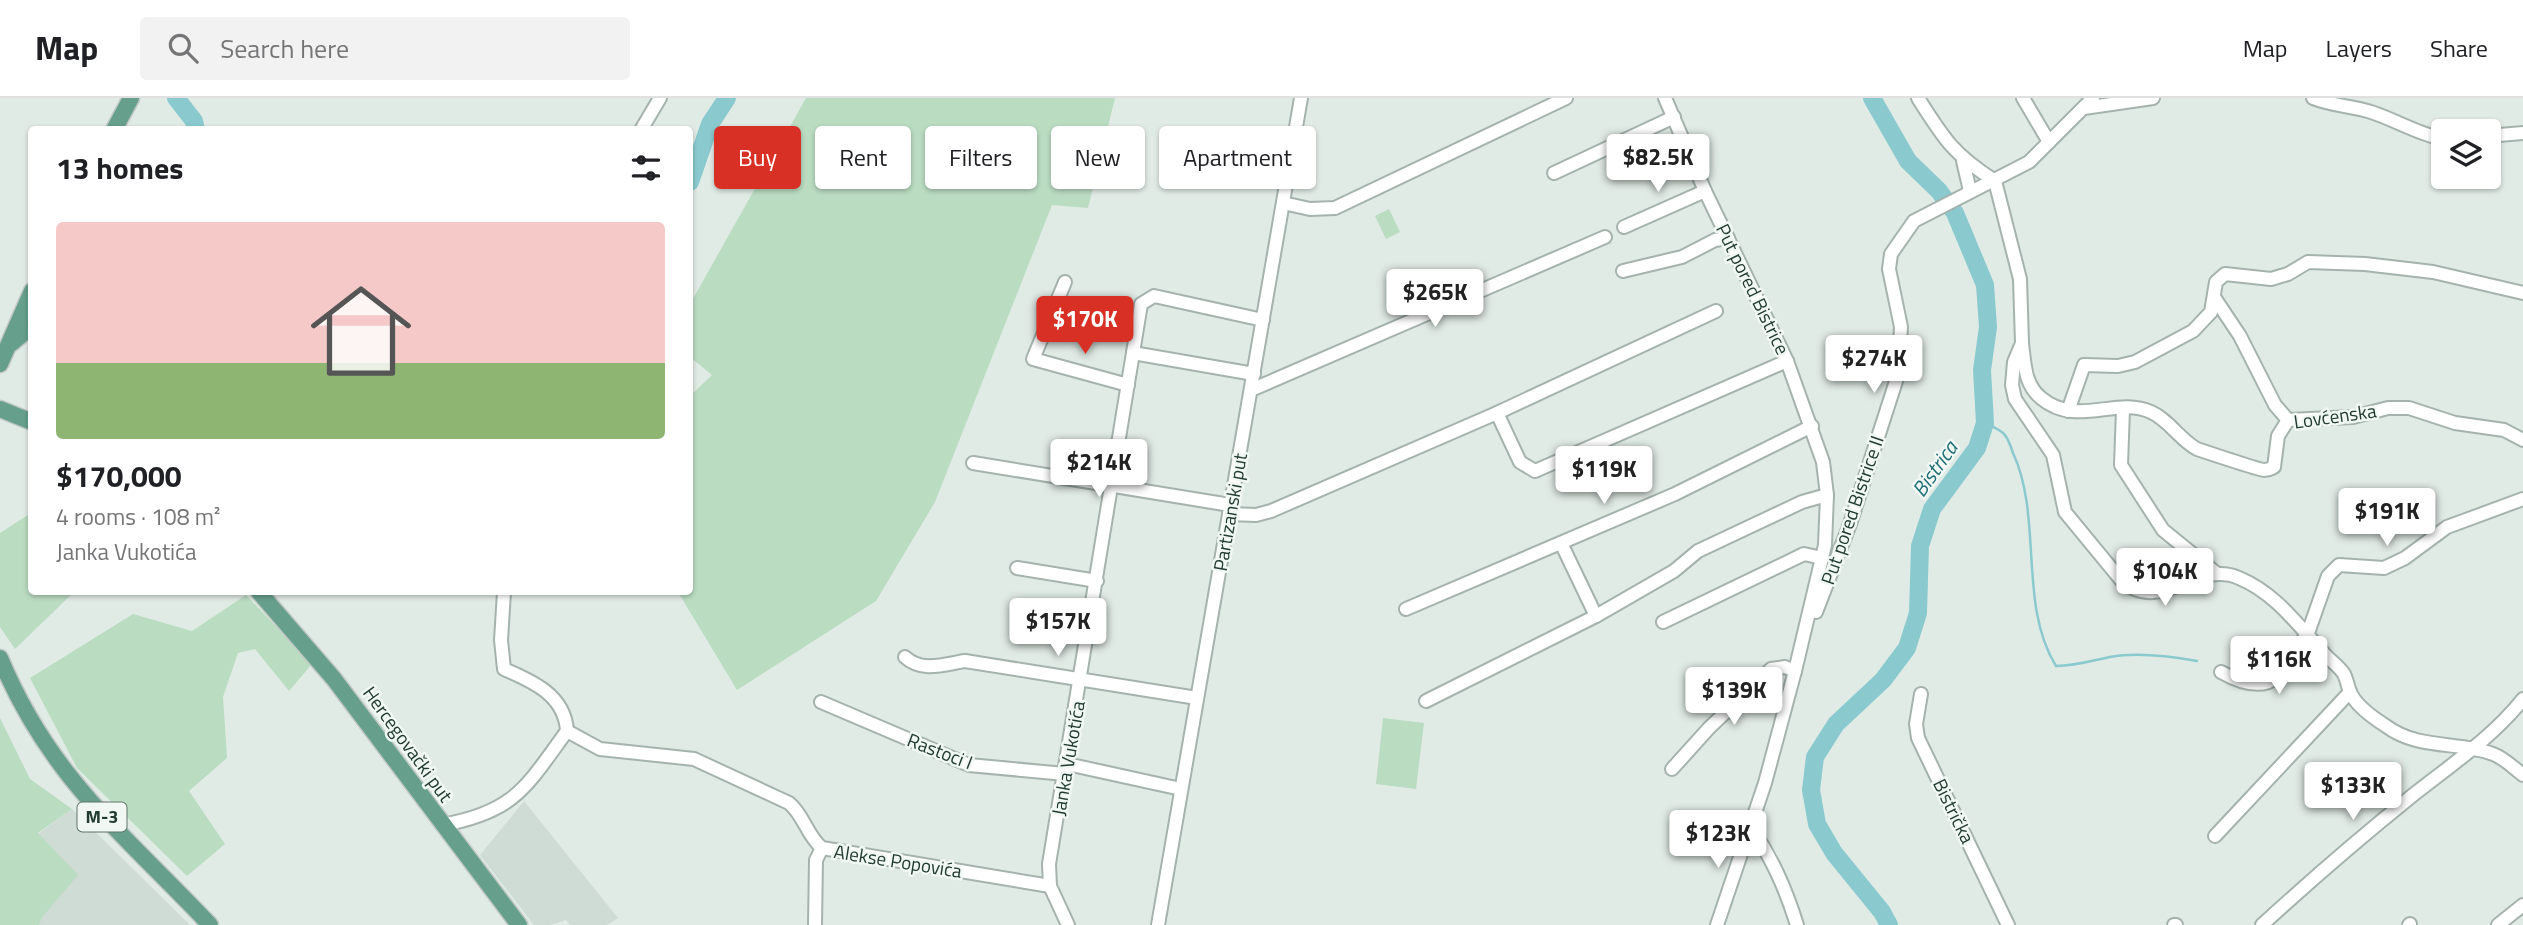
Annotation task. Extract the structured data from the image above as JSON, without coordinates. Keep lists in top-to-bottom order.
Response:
{
  "streets": {
    "main road": ["Hercegovački put", "M-3"],
    "street": [
      "Put pored Bistrice",
      "Lovćenska",
      "Put pored Bistrice II",
      "Partizanski put",
      "Rastoci I",
      "Janka Vukotića",
      "Bistrička",
      "Alekse Popovića"
    ]
  },
  "crossings": [
    ["Put pored Bistrice", "Put pored Bistrice II"],
    ["Partizanski put", "Rastoci I"],
    ["Partizanski put", "Janka Vukotića"],
    ["Rastoci I", "Janka Vukotića"],
    ["Janka Vukotića", "Alekse Popovića"]
  ],
  "water": ["Bistrica"],
  "page": {
    "header": "Map",
    "search": "Search here",
    "nav": ["Map", "Layers", "Share"],
    "chip": [
      "Buy",
      "Rent",
      "Filters",
      "New",
      "Apartment"
    ],
    "heading": "13 homes",
    "price": [
      "$82.5K",
      "$265K",
      "$170K",
      "$274K",
      "$214K",
      "$119K",
      "$191K",
      "$104K",
      "$157K",
      "$116K",
      "$139K",
      "$133K",
      "$123K"
    ],
    "list": [
      {
        "name": "$170,000",
        "note": "4 rooms · 108 m² · Janka Vukotića"
      }
    ]
  }
}
